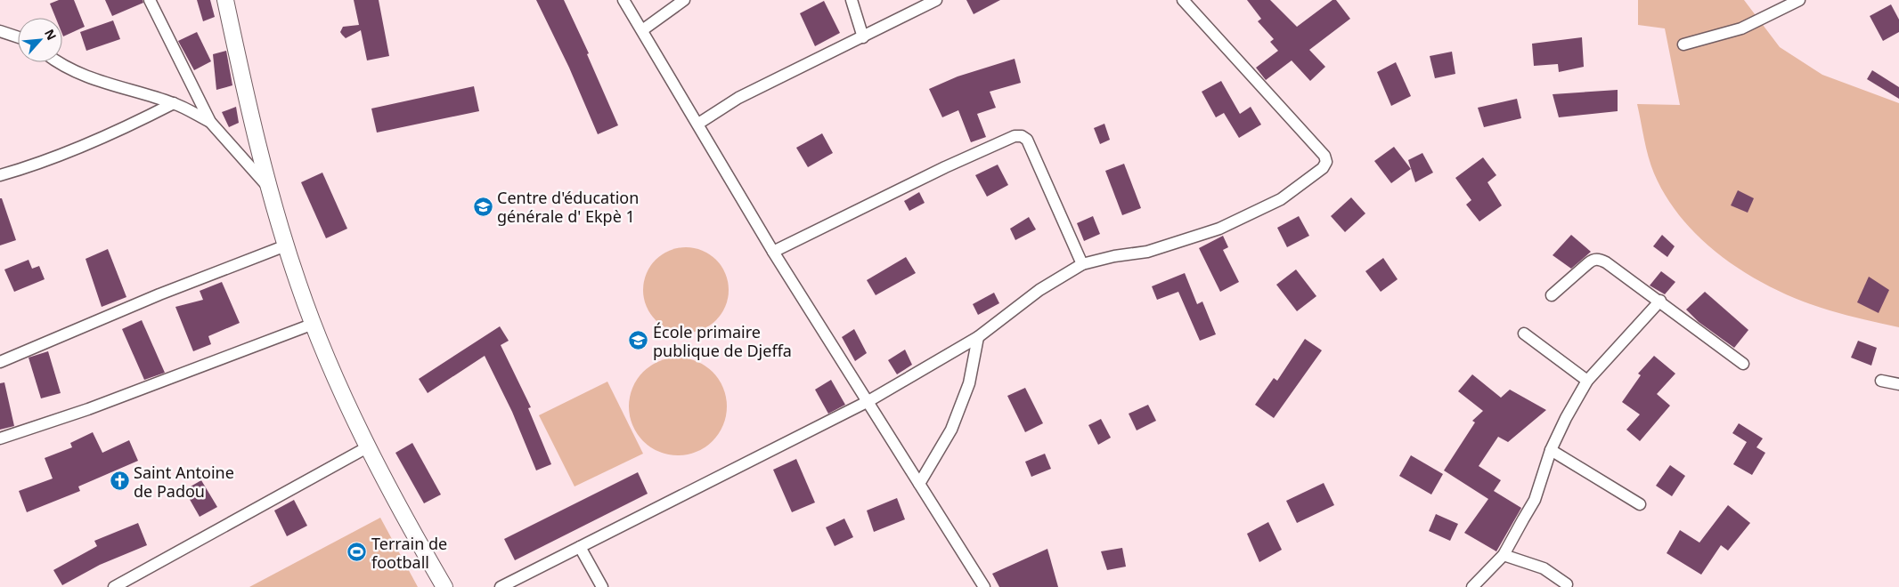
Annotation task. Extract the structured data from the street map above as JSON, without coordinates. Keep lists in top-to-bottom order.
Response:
{
  "places": {
    "school or university": ["Centre d'éducation générale d' Ekpè 1", "École primaire publique de Djeffa"],
    "church": ["Saint Antoine de Padou"],
    "sports": ["Terrain de football"]
  },
  "north": "top right"
}
